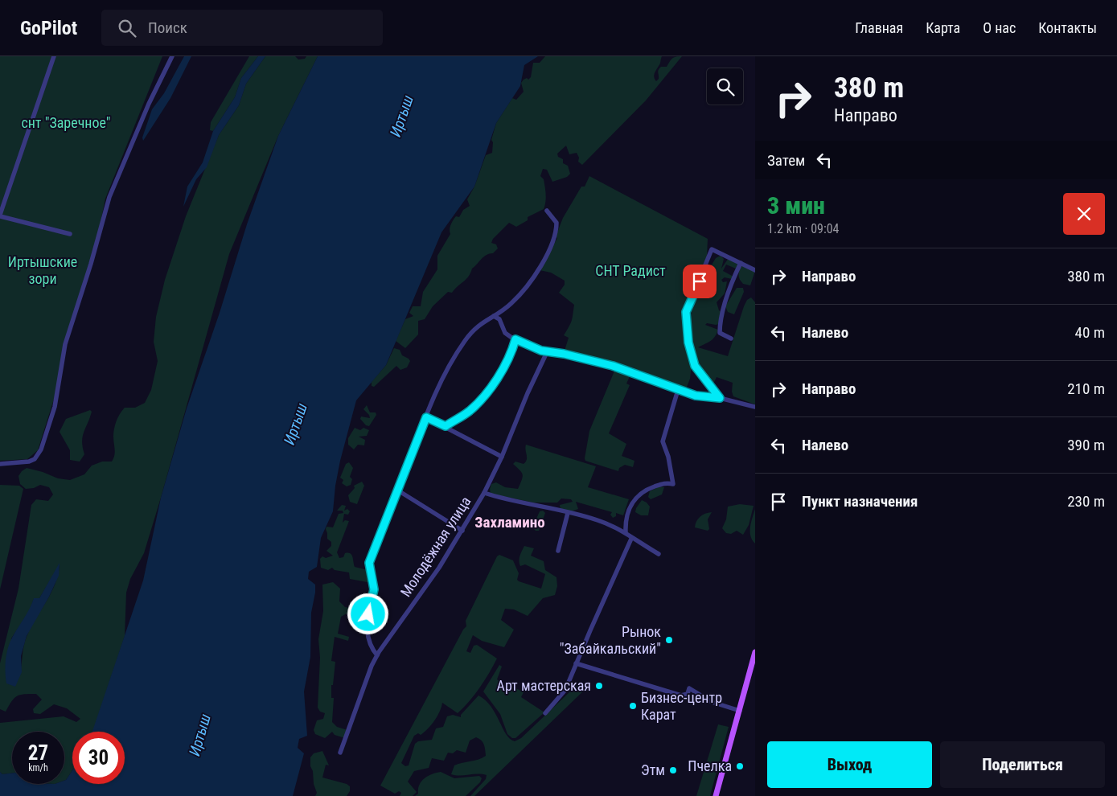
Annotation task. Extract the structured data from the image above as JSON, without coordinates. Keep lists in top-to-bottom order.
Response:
{
  "streets": {
    "street": ["Молодёжная улица"]
  },
  "districts": ["Захламино"],
  "water": ["Иртыш"],
  "parks": ["снт \"Заречное\"", "Иртышские зори", "СНТ Радист"],
  "places": [
    "Рынок \"Забайкальский\"",
    "Арт мастерская",
    "Бизнес-центр Карат",
    "Пчелка",
    "Этм"
  ],
  "page": {
    "header": "GoPilot",
    "search": "Поиск",
    "nav": [
      "Главная",
      "Карта",
      "О нас",
      "Контакты"
    ],
    "turn": ["380 m", "Направо"],
    "then": "Затем",
    "heading": ["3 мин", "1.2 km · 09:04"],
    "list": [
      {
        "name": "Направо",
        "value": "380 m"
      },
      {
        "name": "Налево",
        "value": "40 m"
      },
      {
        "name": "Направо",
        "value": "210 m"
      },
      {
        "name": "Налево",
        "value": "390 m"
      },
      {
        "name": "Пункт назначения",
        "value": "230 m"
      }
    ],
    "speed": "27 km/h",
    "limit": "30",
    "buttons": ["Выход", "Поделиться"]
  }
}
